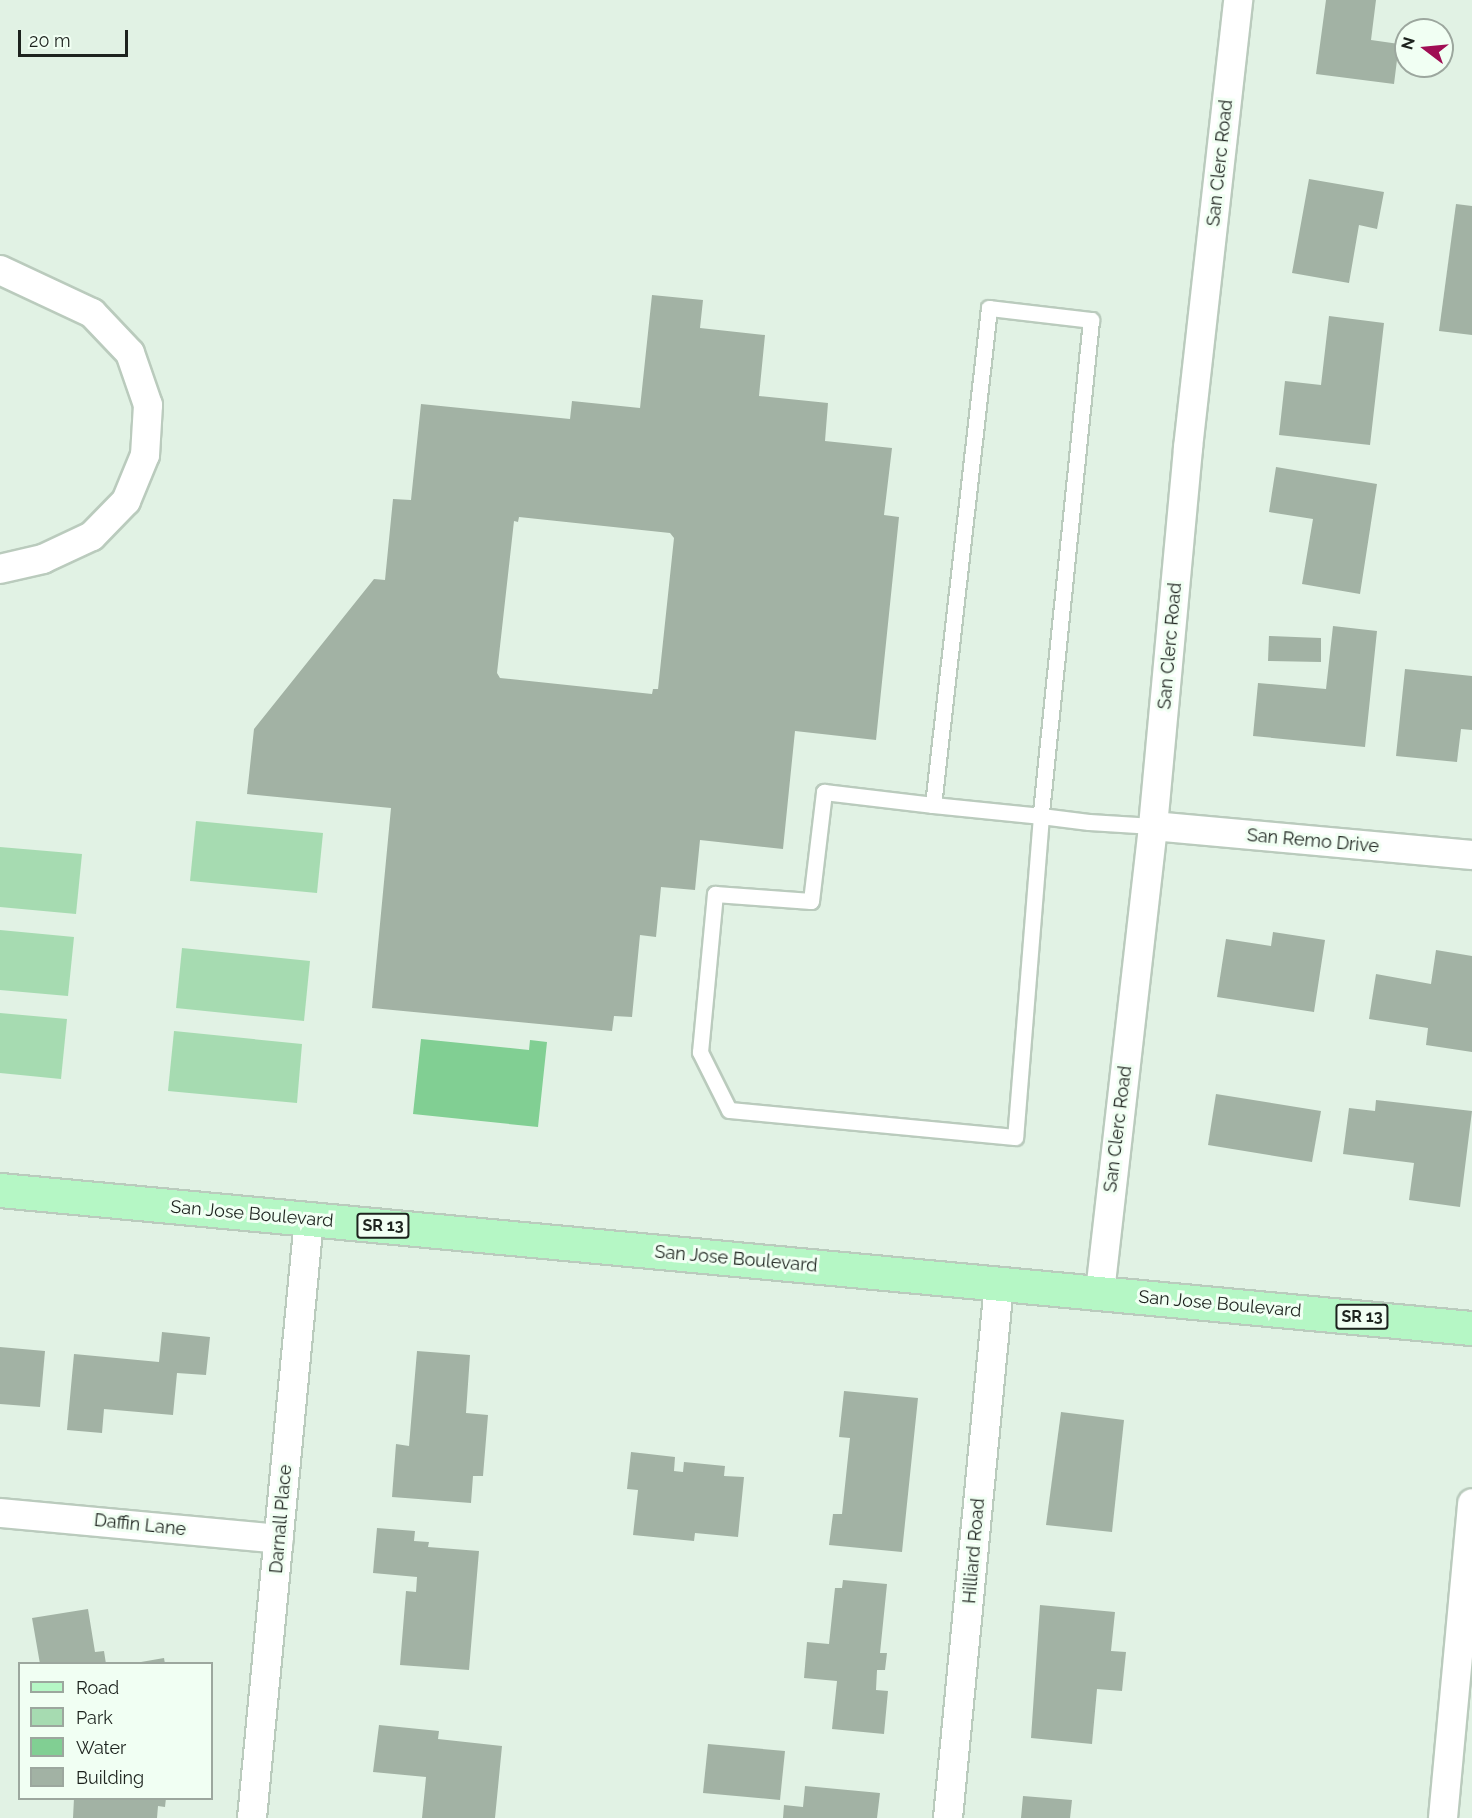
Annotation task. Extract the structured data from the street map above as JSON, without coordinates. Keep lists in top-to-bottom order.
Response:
{
  "streets": {
    "main road": ["San Jose Boulevard", "SR 13"],
    "street": [
      "San Clerc Road",
      "San Remo Drive",
      "Darnall Place",
      "Daffin Lane",
      "Hilliard Road"
    ]
  },
  "crossings": [
    ["San Clerc Road", "San Remo Drive"],
    ["San Clerc Road", "San Jose Boulevard"],
    ["San Jose Boulevard", "Darnall Place"],
    ["San Jose Boulevard", "Hilliard Road"],
    ["Darnall Place", "Daffin Lane"]
  ],
  "legend": [
    "Road",
    "Park",
    "Water",
    "Building"
  ],
  "scale_bar": "20 m",
  "north": "left"
}
